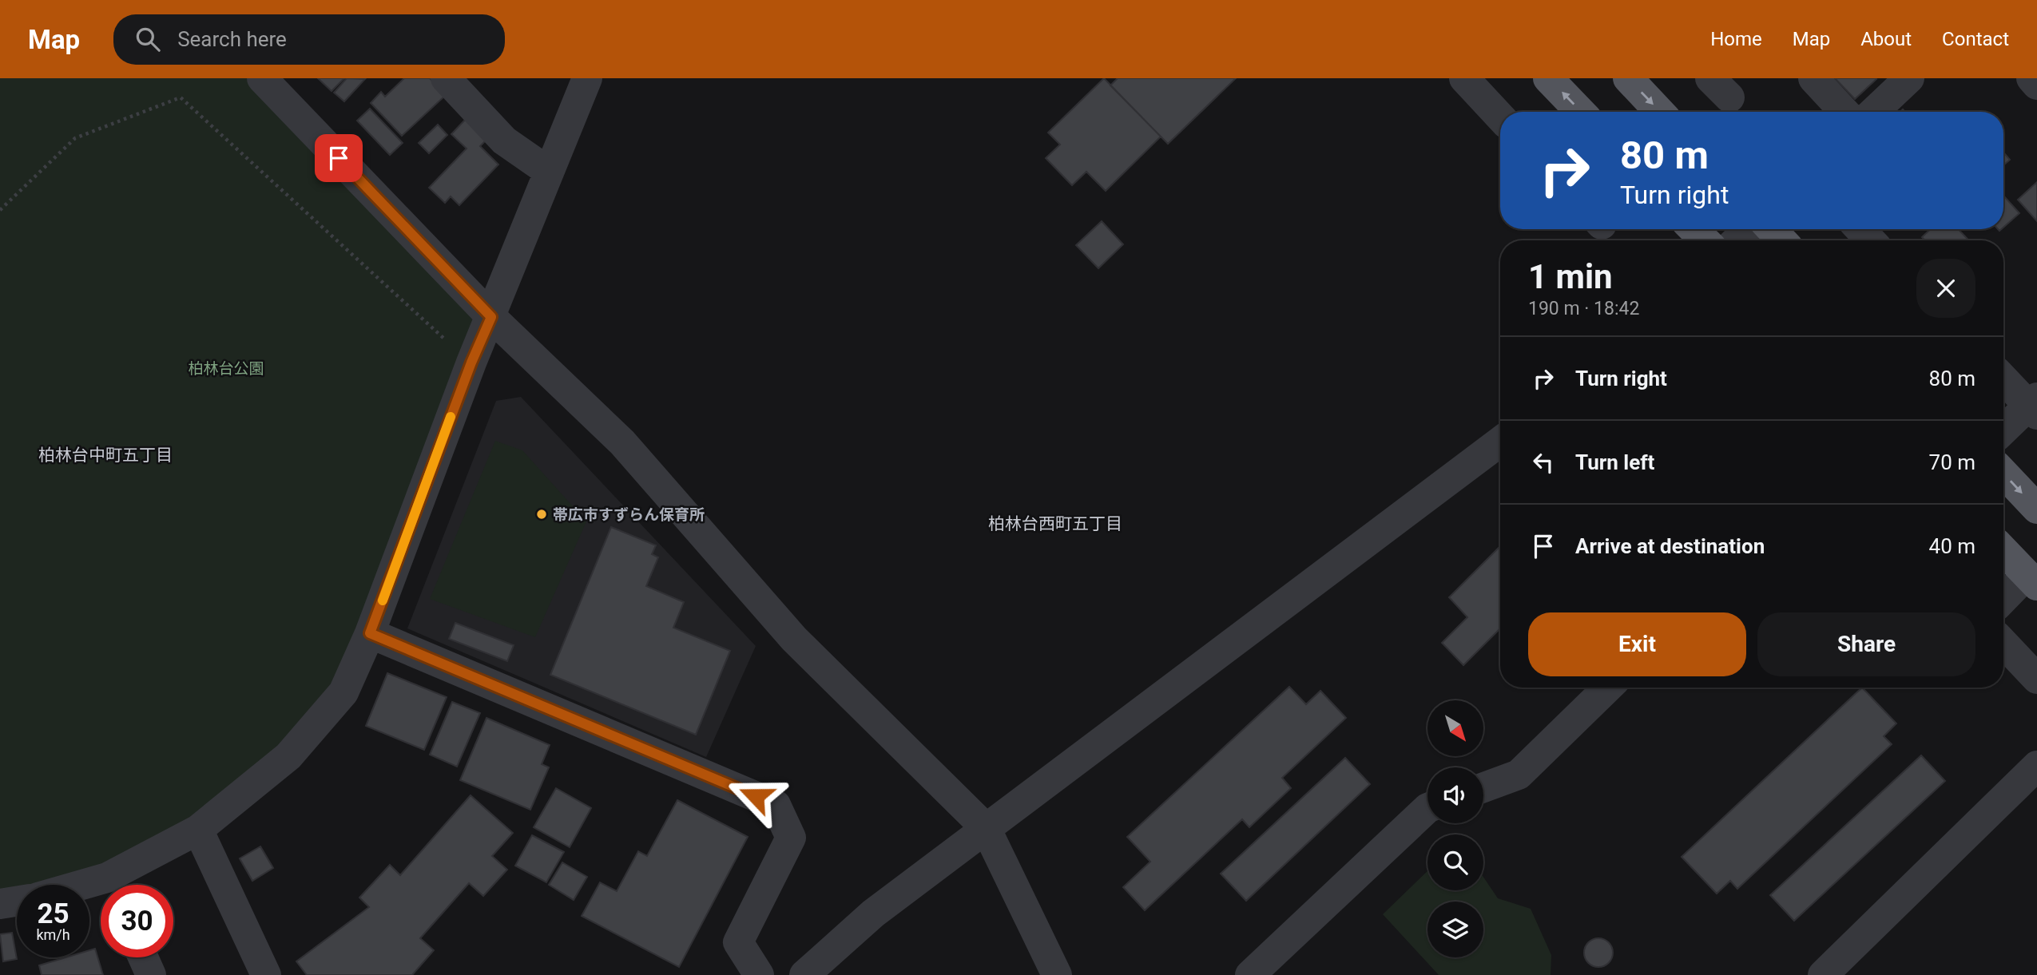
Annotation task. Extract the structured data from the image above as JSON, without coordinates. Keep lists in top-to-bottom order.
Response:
{
  "districts": ["柏林台中町五丁目", "柏林台西町五丁目"],
  "parks": ["柏林台公園"],
  "places": ["帯広市すずらん保育所"],
  "north": "bottom right",
  "page": {
    "header": "Map",
    "search": "Search here",
    "nav": [
      "Home",
      "Map",
      "About",
      "Contact"
    ],
    "turn": ["80 m", "Turn right"],
    "heading": ["1 min", "190 m · 18:42"],
    "list": [
      {
        "name": "Turn right",
        "value": "80 m"
      },
      {
        "name": "Turn left",
        "value": "70 m"
      },
      {
        "name": "Arrive at destination",
        "value": "40 m"
      }
    ],
    "buttons": ["Exit", "Share"],
    "speed": "25 km/h",
    "limit": "30"
  }
}
